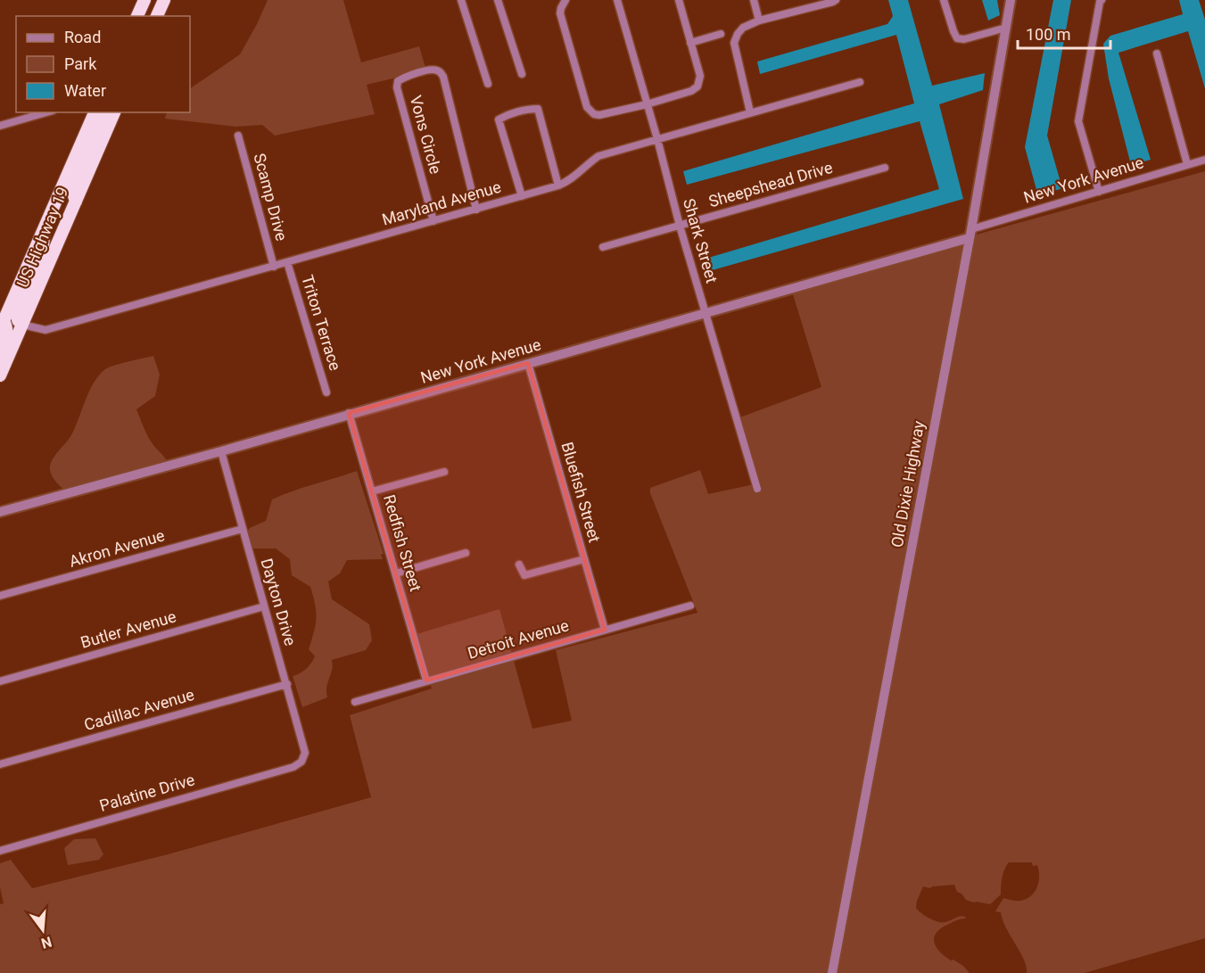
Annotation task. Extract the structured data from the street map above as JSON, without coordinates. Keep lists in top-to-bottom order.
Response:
{
  "streets": {
    "highway": ["US Highway 19"],
    "street": [
      "Vons Circle",
      "New York Avenue",
      "Sheepshead Drive",
      "Scamp Drive",
      "Maryland Avenue",
      "Shark Street",
      "Triton Terrace",
      "Old Dixie Highway",
      "Bluefish Street",
      "Redfish Street",
      "Akron Avenue",
      "Dayton Drive",
      "Butler Avenue",
      "Detroit Avenue",
      "Cadillac Avenue",
      "Palatine Drive"
    ]
  },
  "crossings": [
    ["Vons Circle", "Maryland Avenue"],
    ["New York Avenue", "Shark Street"],
    ["New York Avenue", "Old Dixie Highway"],
    ["New York Avenue", "Bluefish Street"],
    ["New York Avenue", "Redfish Street"],
    ["New York Avenue", "Dayton Drive"],
    ["Sheepshead Drive", "Shark Street"],
    ["Scamp Drive", "Maryland Avenue"],
    ["Maryland Avenue", "US Highway 19"],
    ["Maryland Avenue", "Shark Street"],
    ["Maryland Avenue", "Triton Terrace"],
    ["Bluefish Street", "Detroit Avenue"],
    ["Redfish Street", "Detroit Avenue"],
    ["Akron Avenue", "Dayton Drive"],
    ["Dayton Drive", "Butler Avenue"],
    ["Dayton Drive", "Cadillac Avenue"],
    ["Dayton Drive", "Palatine Drive"]
  ],
  "legend": ["Road", "Park", "Water"],
  "scale_bar": "100 m",
  "north": "bottom"
}
